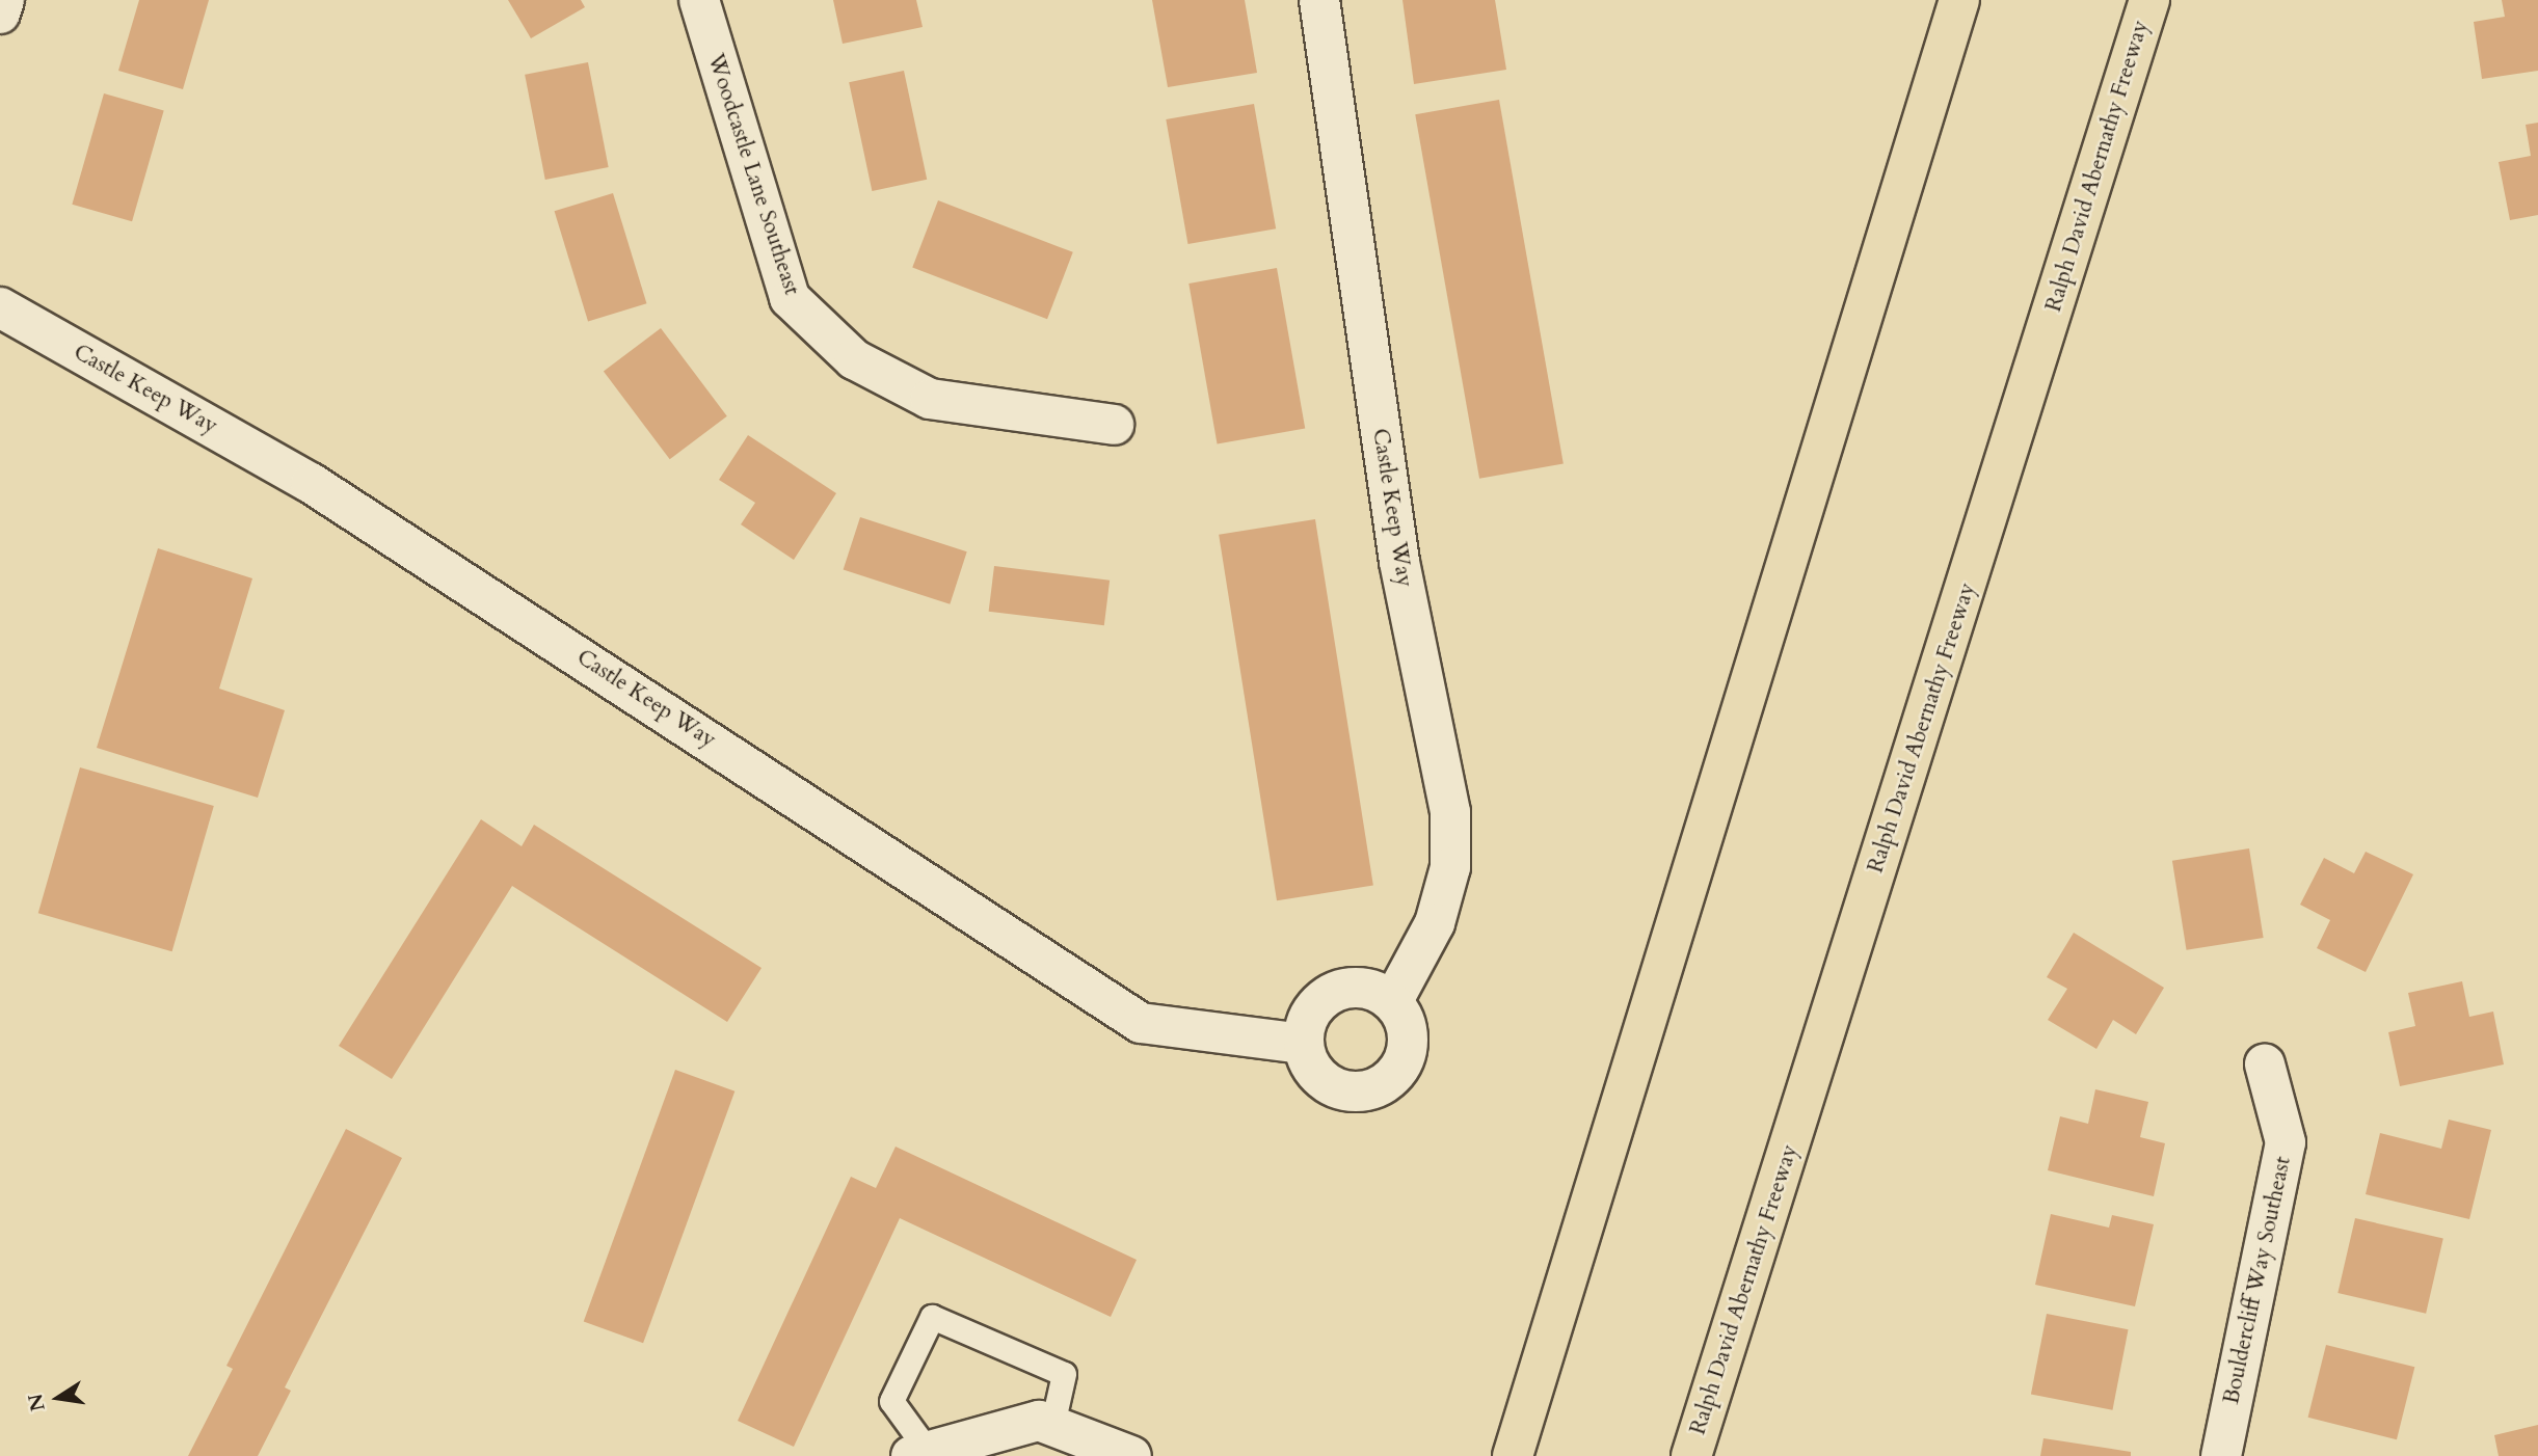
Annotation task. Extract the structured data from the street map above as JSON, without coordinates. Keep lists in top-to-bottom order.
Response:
{
  "streets": {
    "highway": ["Ralph David Abernathy Freeway"],
    "street": ["Woodcastle Lane Southeast", "Castle Keep Way", "Bouldercliff Way Southeast"]
  },
  "north": "left"
}
